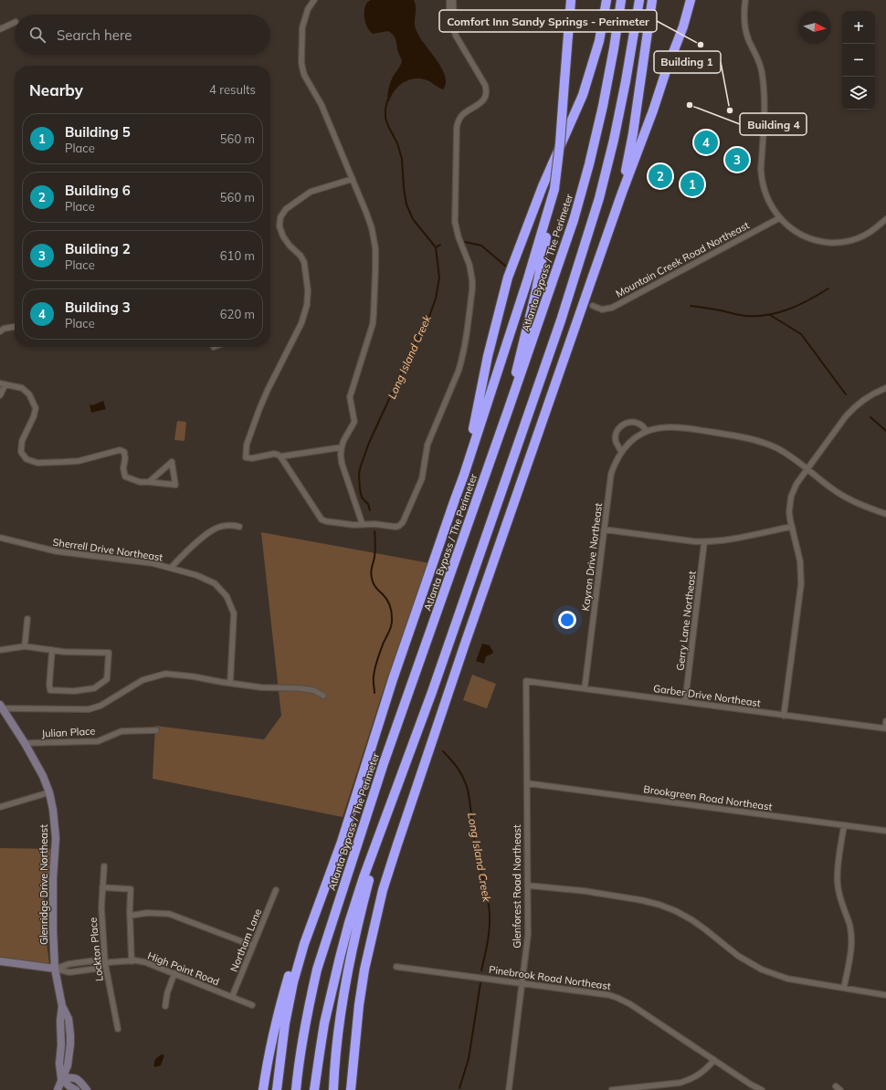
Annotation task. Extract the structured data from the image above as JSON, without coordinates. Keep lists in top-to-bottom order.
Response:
{
  "streets": {
    "highway": ["Atlanta Bypass / The Perimeter"],
    "main road": ["Glenridge Drive Northeast"],
    "street": [
      "Mountain Creek Road Northeast",
      "Sherrell Drive Northeast",
      "Kayron Drive Northeast",
      "Gerry Lane Northeast",
      "Garber Drive Northeast",
      "Julian Place",
      "Brookgreen Road Northeast",
      "Glenforest Road Northeast",
      "Northam Lane",
      "Lockton Place",
      "High Point Road",
      "Pinebrook Road Northeast"
    ]
  },
  "crossings": [
    ["Kayron Drive Northeast", "Garber Drive Northeast"],
    ["Gerry Lane Northeast", "Garber Drive Northeast"],
    ["Garber Drive Northeast", "Glenforest Road Northeast"],
    ["Julian Place", "Glenridge Drive Northeast"],
    ["Brookgreen Road Northeast", "Glenforest Road Northeast"],
    ["Glenridge Drive Northeast", "High Point Road"],
    ["Glenforest Road Northeast", "Pinebrook Road Northeast"],
    ["Northam Lane", "High Point Road"],
    ["Lockton Place", "High Point Road"]
  ],
  "water": ["Long Island Creek"],
  "places": ["Comfort Inn Sandy Springs - Perimeter", "Building 4", "Building 1"],
  "north": "right",
  "page": {
    "map_buttons": ["+", "−"],
    "search": "Search here",
    "heading": ["Nearby", "4 results"],
    "list": [
      {
        "mark": "1",
        "name": "Building 5",
        "note": "Place",
        "value": "560 m"
      },
      {
        "mark": "2",
        "name": "Building 6",
        "note": "Place",
        "value": "560 m"
      },
      {
        "mark": "3",
        "name": "Building 2",
        "note": "Place",
        "value": "610 m"
      },
      {
        "mark": "4",
        "name": "Building 3",
        "note": "Place",
        "value": "620 m"
      }
    ],
    "pins": [
      "4",
      "3",
      "2",
      "1"
    ]
  }
}
